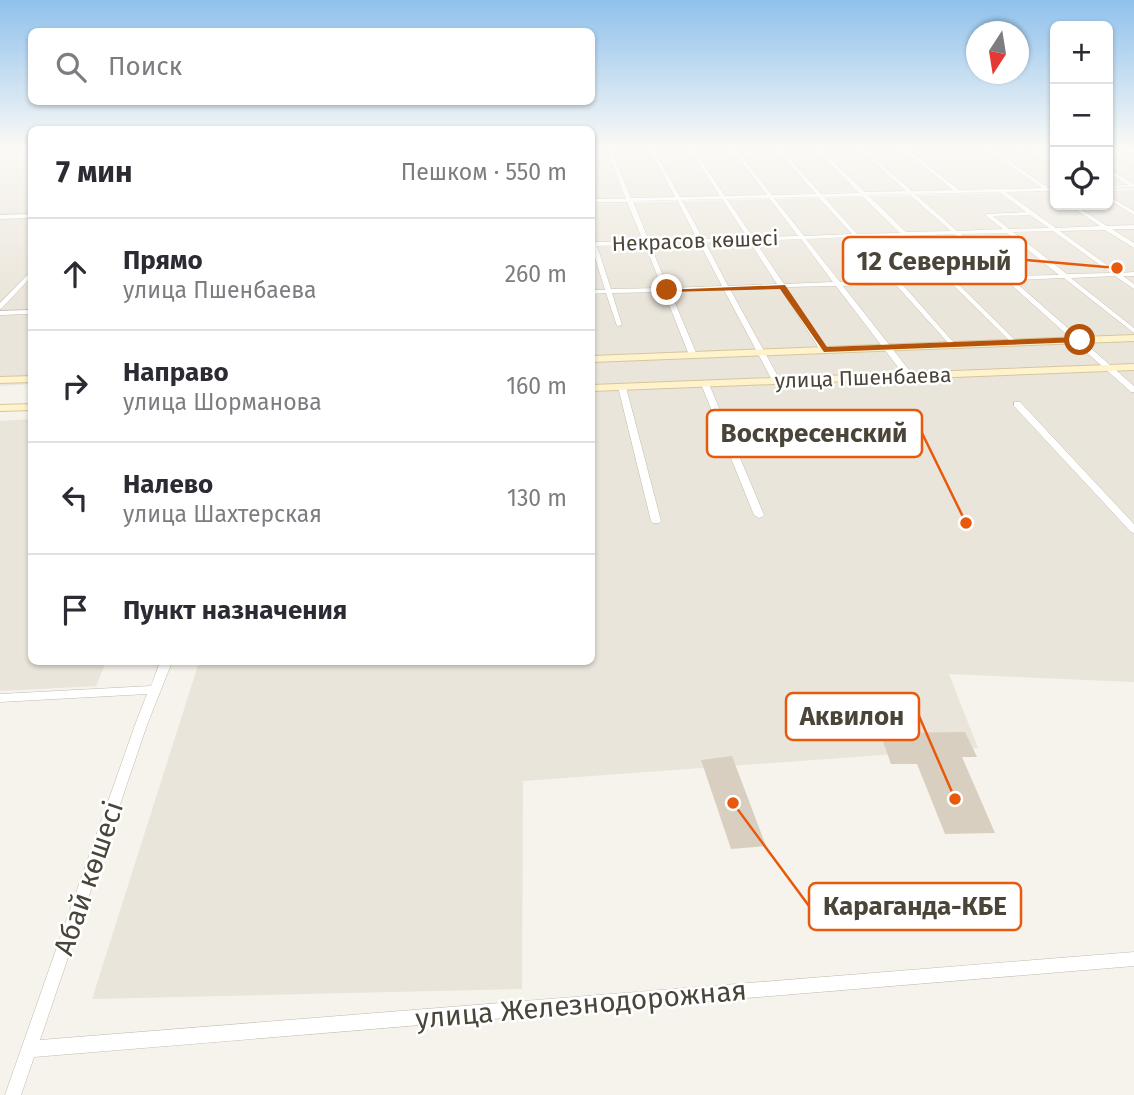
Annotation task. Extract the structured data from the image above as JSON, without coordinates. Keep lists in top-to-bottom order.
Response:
{
  "streets": {
    "street": [
      "Некрасов көшесі",
      "улица Пшенбаева",
      "Абай көшесі",
      "улица Железнодорожная"
    ]
  },
  "crossings": [
    ["Абай көшесі", "улица Железнодорожная"]
  ],
  "places": [
    "12 Северный",
    "Воскресенский",
    "Аквилон",
    "Караганда-КБЕ"
  ],
  "north": "bottom",
  "page": {
    "map_buttons": ["+", "−"],
    "search": "Поиск",
    "heading": ["7 мин", "Пешком · 550 m"],
    "list": [
      ["Прямо", "улица Пшенбаева", "260 m"],
      ["Направо", "улица Шорманова", "160 m"],
      ["Налево", "улица Шахтерская", "130 m"],
      "Пункт назначения"
    ]
  }
}
